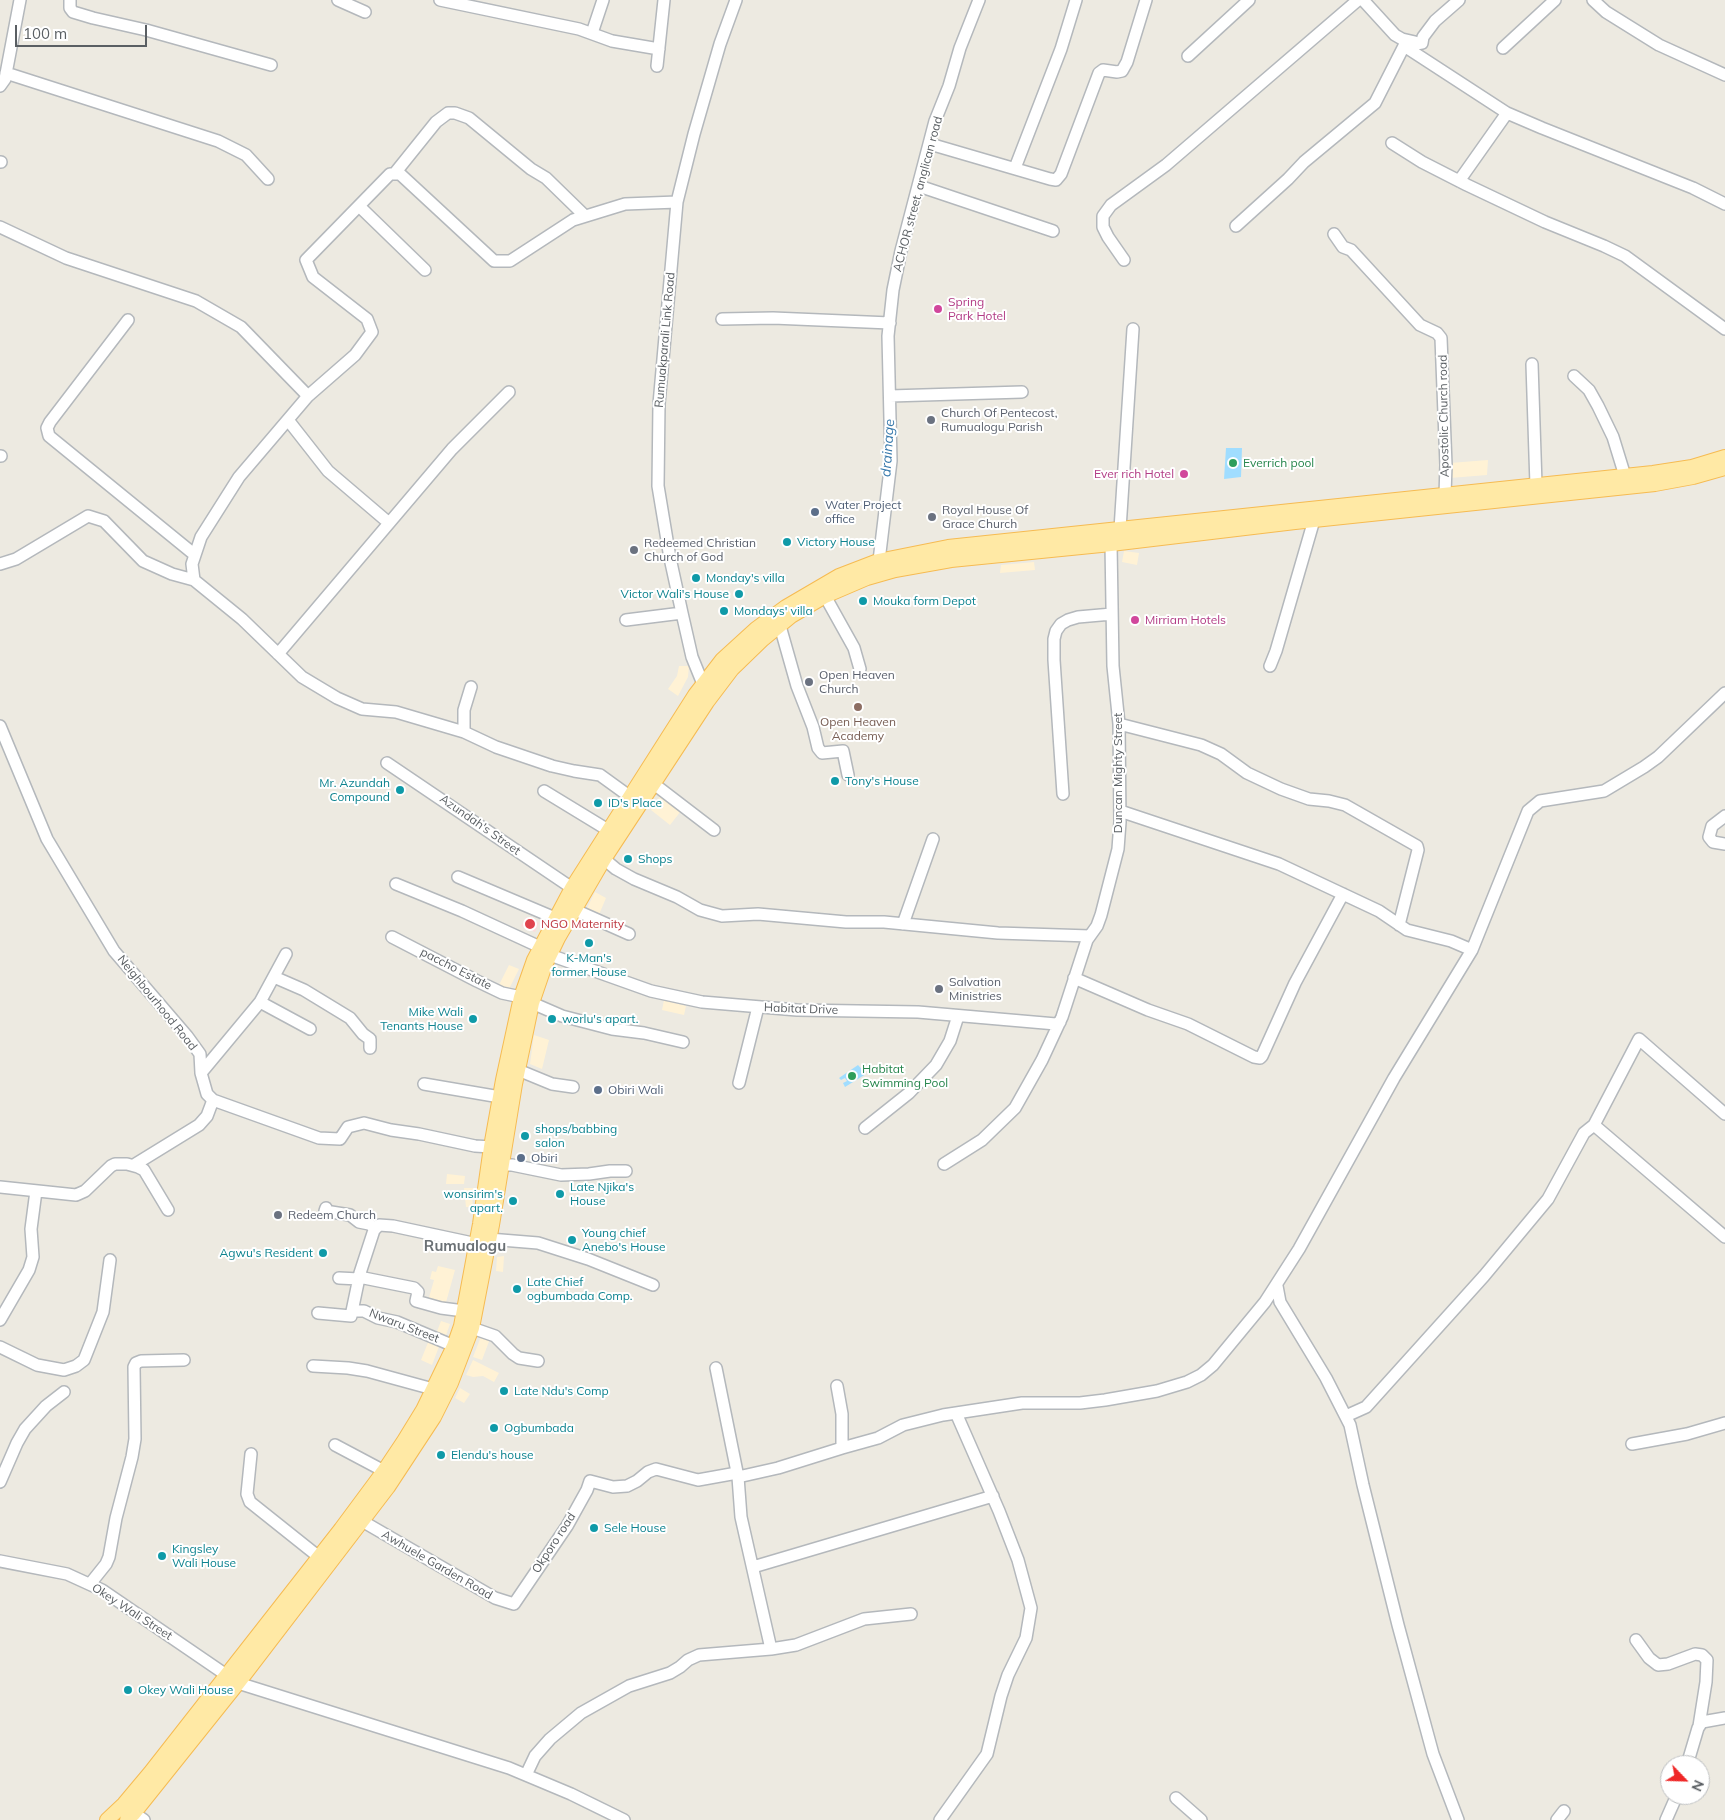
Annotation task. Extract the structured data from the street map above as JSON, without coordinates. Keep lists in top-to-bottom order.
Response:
{
  "streets": {
    "street": [
      "ACHOR street, anglican road",
      "Rumuakparali Link Road",
      "Apostolic Church road",
      "Duncan Mighty Street",
      "Azundah's Street",
      "paccho Estate",
      "Neighbourhood Road",
      "Habitat Drive",
      "Nwaru Street",
      "Okporo road",
      "Awhuele Garden Road",
      "Okey Wali Street"
    ]
  },
  "crossings": [
    ["Duncan Mighty Street", "Habitat Drive"],
    ["Okporo road", "Awhuele Garden Road"]
  ],
  "districts": ["Rumualogu"],
  "water": ["drainage"],
  "places": [
    "Spring Park Hotel",
    "Church Of Pentecost, Rumualogu Parish",
    "Everrich pool",
    "Ever rich Hotel",
    "Water Project office",
    "Royal House Of Grace Church",
    "Victory House",
    "Redeemed Christian Church of God",
    "Monday's villa",
    "Victor Wali's House",
    "Mouka form Depot",
    "Mondays' villa",
    "Mirriam Hotels",
    "Open Heaven Church",
    "Open Heaven Academy",
    "Tony's House",
    "Mr. Azundah Compound",
    "ID's Place",
    "Shops",
    "NGO Maternity",
    "K-Man's former House",
    "Salvation Ministries",
    "Mike Wali Tenants House",
    "worlu's apart.",
    "Habitat Swimming Pool",
    "Obiri Wali",
    "shops/babbing salon",
    "Obiri",
    "Late Njika's House",
    "wonsirim's apart.",
    "Redeem Church",
    "Young chief Anebo's House",
    "Agwu's Resident",
    "Late Chief ogbumbada Comp.",
    "Late Ndu's Comp",
    "Ogbumbada",
    "Elendu's house",
    "Sele House",
    "Kingsley Wali House",
    "Okey Wali House"
  ],
  "scale_bar": "100 m",
  "north": "bottom right"
}
